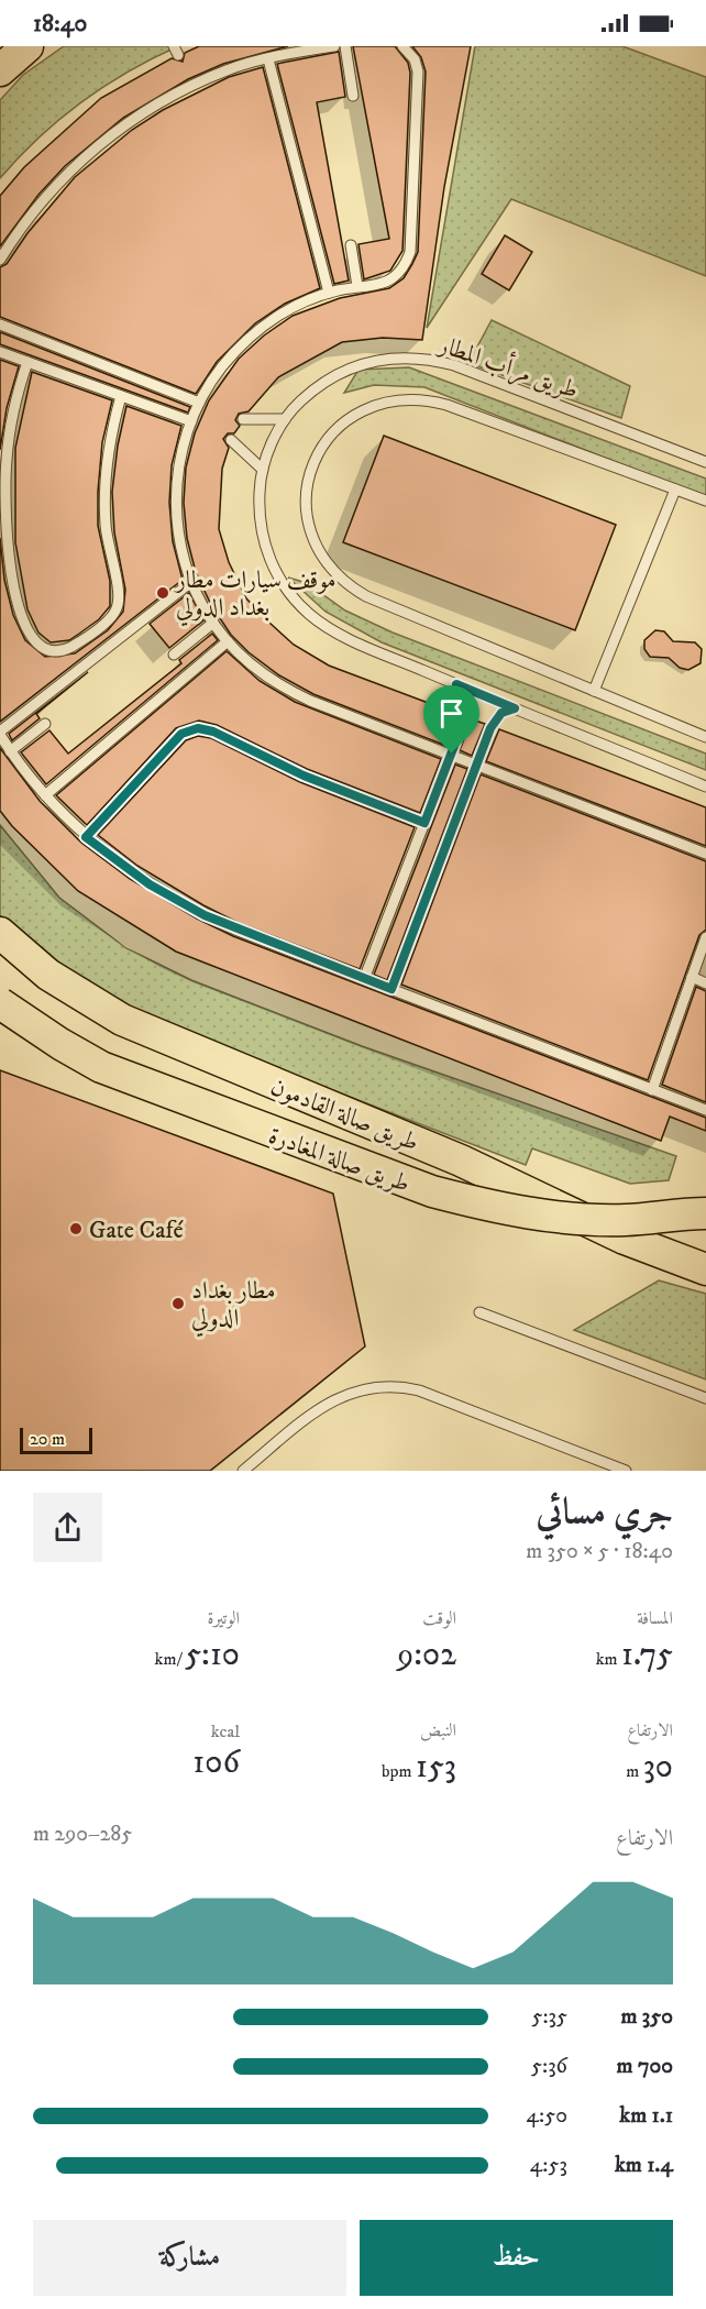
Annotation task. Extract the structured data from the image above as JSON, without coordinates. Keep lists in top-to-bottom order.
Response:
{
  "streets": {
    "main road": ["طريق صالة القادمون", "طريق صالة المغادرة"],
    "lane": ["طريق مرأب المطار"]
  },
  "places": ["موقف سيارات مطار بغداد الدولي", "Gate Café", "مطار بغداد الدولي"],
  "scale_bar": "20 m",
  "page": {
    "status": "18:40",
    "scale": "20 m",
    "heading": ["جري مسائي", "18:40 · 5 × 350 m"],
    "stats": [
      ["المسافة", "1.75 km"],
      ["الوقت", "9:02"],
      ["الوتيرة", "5:10 /km"],
      ["الارتفاع", "30 m"],
      ["النبض", "153 bpm"],
      ["kcal", "106"]
    ],
    "chart": ["الارتفاع", "285–290 m"],
    "list": [
      {
        "name": "350 m",
        "note": "5:35"
      },
      {
        "name": "700 m",
        "note": "5:36"
      },
      {
        "name": "1.1 km",
        "note": "4:50"
      },
      {
        "name": "1.4 km",
        "note": "4:53"
      }
    ],
    "buttons": ["حفظ", "مشاركة"]
  }
}
